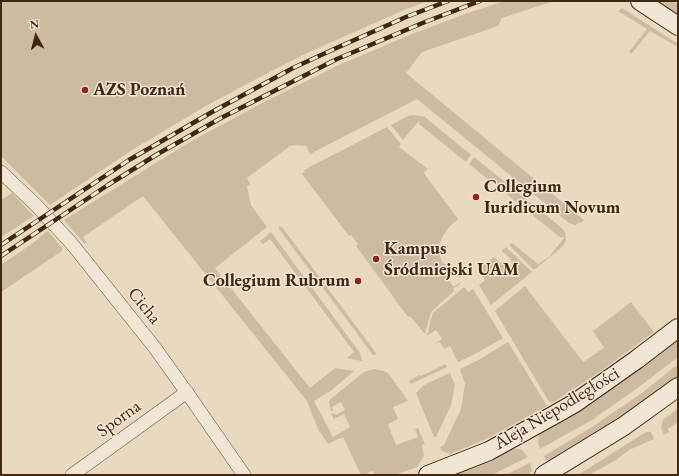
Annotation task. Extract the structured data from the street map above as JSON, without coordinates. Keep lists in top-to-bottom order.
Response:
{
  "streets": {
    "street": ["Cicha", "Aleja Niepodległości", "Sporna"]
  },
  "crossings": [
    ["Cicha", "Sporna"]
  ],
  "places": [
    "AZS Poznań",
    "Collegium Iuridicum Novum",
    "Kampus Śródmiejski UAM",
    "Collegium Rubrum"
  ],
  "north": "top"
}
